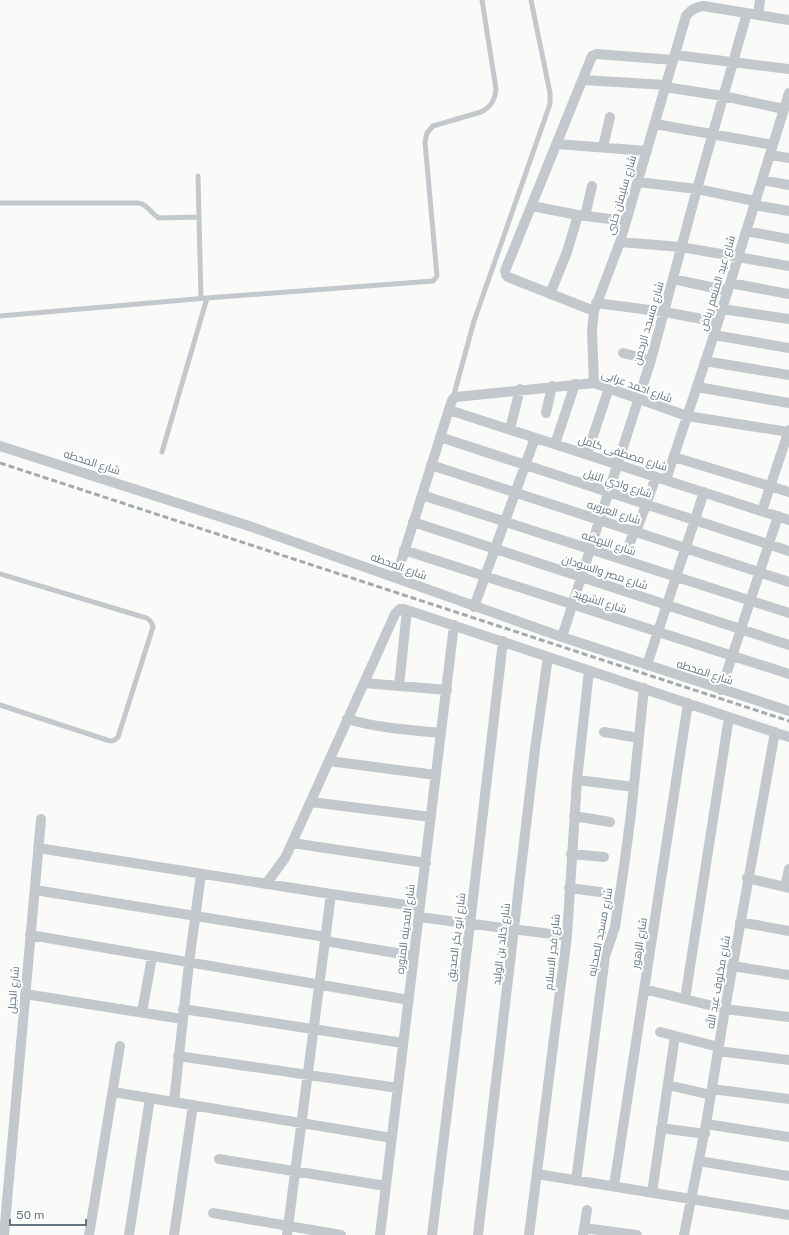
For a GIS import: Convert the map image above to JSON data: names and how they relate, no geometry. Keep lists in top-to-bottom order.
{
  "streets": {
    "street": [
      "شارع سليمان حلبى",
      "شارع عبد المنعم رياض",
      "شارع مسجد الرحمن",
      "شارع احمد عرابى",
      "شارع مصطفى كامل",
      "شارع المحطه",
      "شارع وادي النيل",
      "شارع العروبه",
      "شارع النهضه",
      "شارع مصر والسودان",
      "شارع الشهيد",
      "شارع المدينه المنوره",
      "شارع مسجد الصحابه",
      "شارع ابو بكر الصديق",
      "شارع الزهور",
      "شارع خالد بن الوليد",
      "شارع فجر الاسلام",
      "شارع مخلوف عبد الله",
      "شارع الجبل"
    ]
  },
  "crossings": [
    ["شارع سليمان حلبى", "شارع احمد عرابى"],
    ["شارع عبد المنعم رياض", "شارع احمد عرابى"],
    ["شارع عبد المنعم رياض", "شارع مصطفى كامل"],
    ["شارع مسجد الرحمن", "شارع احمد عرابى"],
    ["شارع مسجد الرحمن", "شارع مصطفى كامل"],
    ["شارع مسجد الرحمن", "شارع المحطه"],
    ["شارع مسجد الرحمن", "شارع وادي النيل"],
    ["شارع مسجد الرحمن", "شارع العروبه"],
    ["شارع مسجد الرحمن", "شارع النهضه"],
    ["شارع مسجد الرحمن", "شارع مصر والسودان"],
    ["شارع مسجد الرحمن", "شارع الشهيد"]
  ],
  "scale_bar": "50 m"
}
